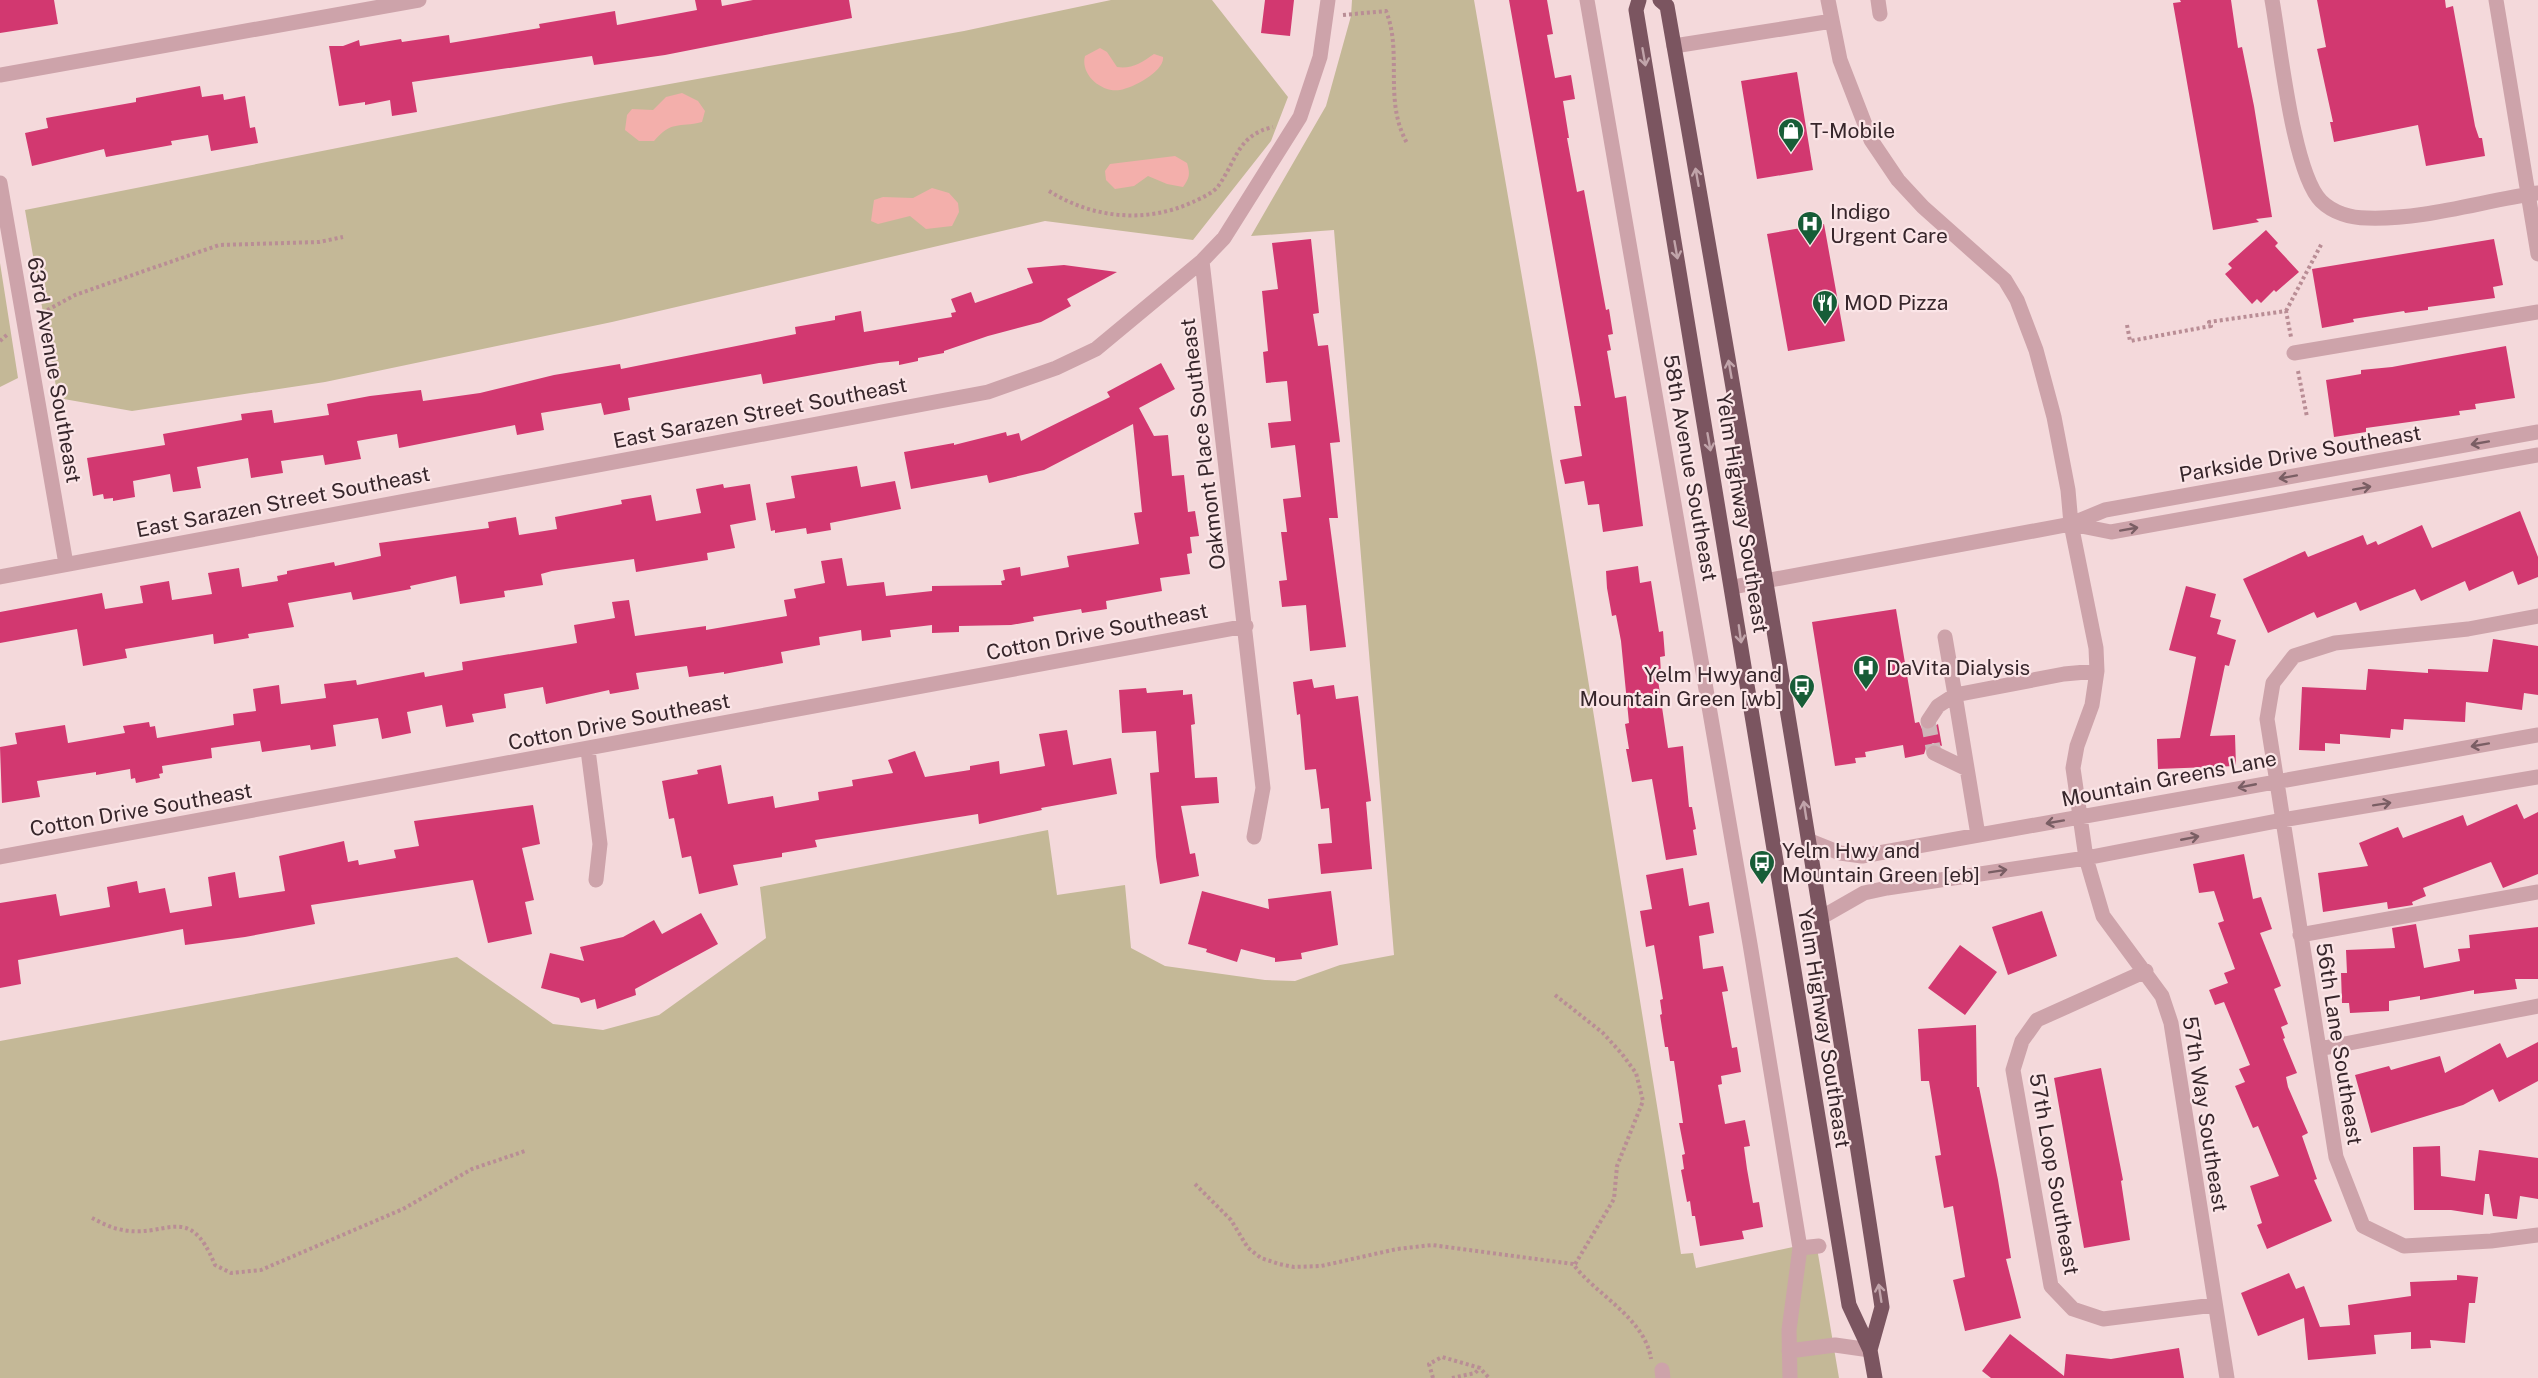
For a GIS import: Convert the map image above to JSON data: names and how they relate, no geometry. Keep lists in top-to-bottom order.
{
  "streets": {
    "main road": ["Yelm Highway Southeast"],
    "street": [
      "63rd Avenue Southeast",
      "East Sarazen Street Southeast",
      "Oakmont Place Southeast",
      "Parkside Drive Southeast",
      "58th Avenue Southeast",
      "Cotton Drive Southeast",
      "Mountain Greens Lane",
      "56th Lane Southeast",
      "57th Way Southeast",
      "57th Loop Southeast"
    ]
  },
  "crossings": [
    ["63rd Avenue Southeast", "East Sarazen Street Southeast"],
    ["East Sarazen Street Southeast", "Oakmont Place Southeast"],
    ["Oakmont Place Southeast", "Cotton Drive Southeast"],
    ["Parkside Drive Southeast", "Yelm Highway Southeast"],
    ["Parkside Drive Southeast", "57th Way Southeast"],
    ["Yelm Highway Southeast", "Mountain Greens Lane"],
    ["Mountain Greens Lane", "56th Lane Southeast"],
    ["Mountain Greens Lane", "57th Way Southeast"],
    ["57th Way Southeast", "57th Loop Southeast"]
  ],
  "places": {
    "shop": ["T-Mobile"],
    "hospital": ["Indigo Urgent Care", "DaVita Dialysis"],
    "restaurant": ["MOD Pizza"],
    "bus stop": ["Yelm Hwy and Mountain Green [wb]", "Yelm Hwy and Mountain Green [eb]"]
  }
}
